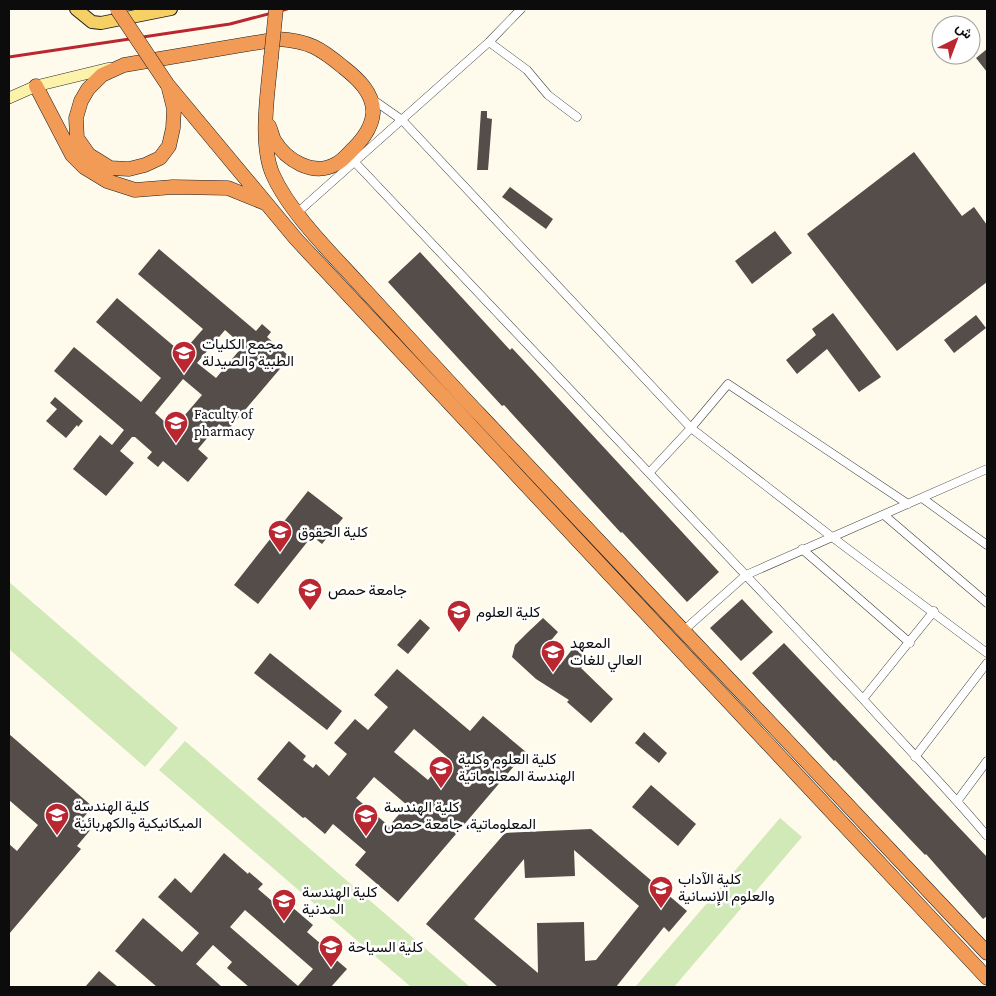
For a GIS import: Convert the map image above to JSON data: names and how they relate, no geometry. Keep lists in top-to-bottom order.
{
  "places": {
    "school or university": [
      "مجمع الكليات الطبية والصيدلة",
      "Faculty of pharmacy",
      "كلية الحقوق",
      "جامعة حمص",
      "كلية العلوم",
      "المعهد العالي للغات",
      "كلية العلوم وكلية الهندسة المعلوماتية",
      "كلية الهندسة الميكانيكية والكهربائية",
      "كلية الهندسة المعلوماتية، جامعة حمص",
      "كلية الآداب والعلوم الإنسانية",
      "كلية الهندسة المدنية",
      "كلية السياحة"
    ]
  },
  "north": "top right"
}
